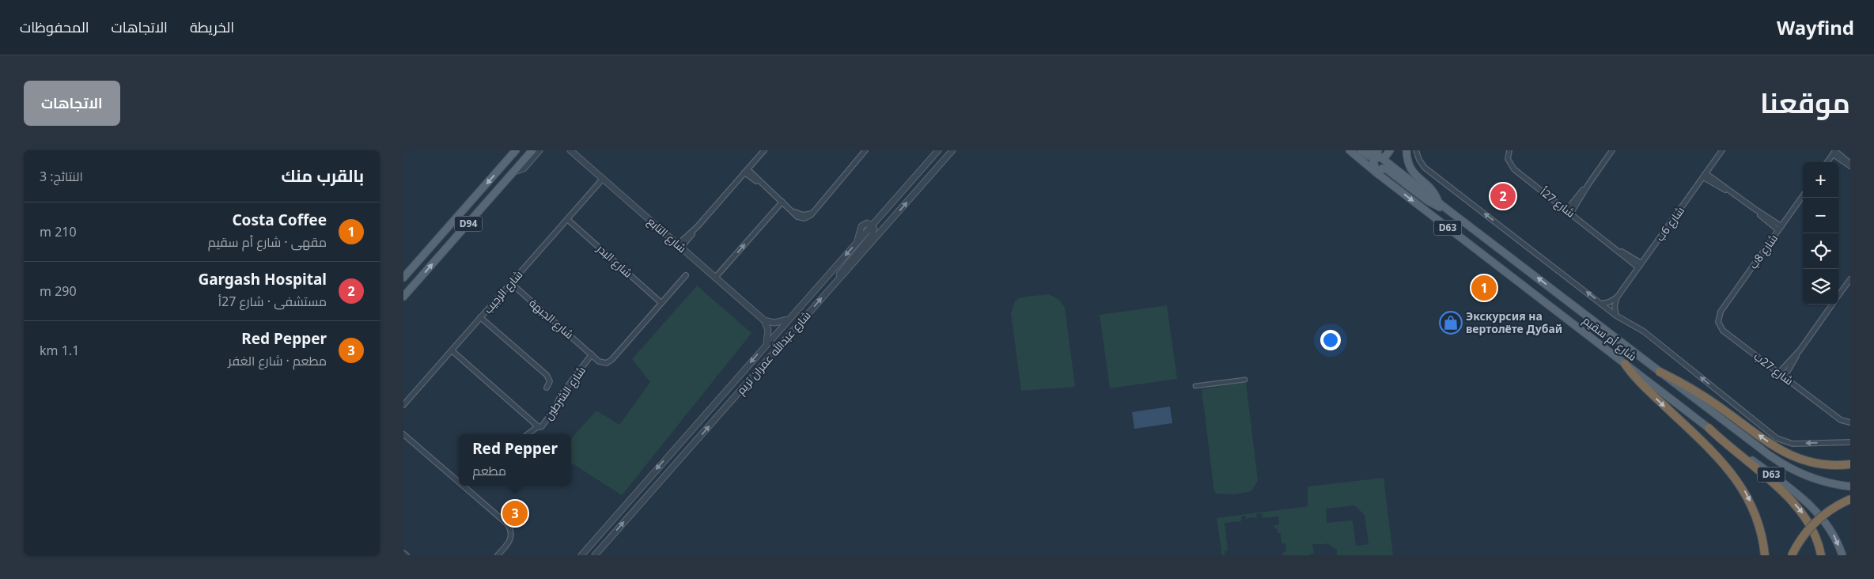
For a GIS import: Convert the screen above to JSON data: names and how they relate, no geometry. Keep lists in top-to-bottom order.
{
  "streets": {
    "main road": ["D94", "D63", "شارع أم سقيم"],
    "street": [
      "شارع 27أ",
      "شارع 6ب",
      "شارع التابع",
      "شارع 8ب",
      "شارع البدر",
      "شارع الرجيب",
      "شارع الجبهة",
      "شارع عبدالله عمران تريم",
      "شارع 27ب",
      "شارع الشرطين"
    ]
  },
  "crossings": [
    ["شارع 27أ", "شارع 6ب"],
    ["شارع التابع", "شارع الرجيب"],
    ["شارع 8ب", "شارع 27ب"],
    ["شارع البدر", "شارع الرجيب"],
    ["شارع البدر", "شارع الشرطين"],
    ["شارع الرجيب", "شارع الجبهة"],
    ["شارع الرجيب", "شارع الشرطين"],
    ["شارع الجبهة", "شارع الشرطين"]
  ],
  "places": {
    "shop": ["Экскурсия на вертолёте Дубай"]
  },
  "page": {
    "header": "Wayfind",
    "nav": ["الخريطة", "الاتجاهات", "المحفوظات"],
    "title": "موقعنا",
    "buttons": "الاتجاهات",
    "heading": ["بالقرب منك", "النتائج: 3"],
    "map_buttons": ["+", "−"],
    "pins": ["2", "1", "3"],
    "list": [
      {
        "mark": "1",
        "name": "Costa Coffee",
        "note": "مقهى · شارع أم سقيم",
        "value": "210 m"
      },
      {
        "mark": "2",
        "name": "Gargash Hospital",
        "note": "مستشفى · شارع 27أ",
        "value": "290 m"
      },
      {
        "mark": "3",
        "name": "Red Pepper",
        "note": "مطعم · شارع الغفر",
        "value": "1.1 km"
      }
    ],
    "popup": ["Red Pepper", "مطعم"]
  }
}
